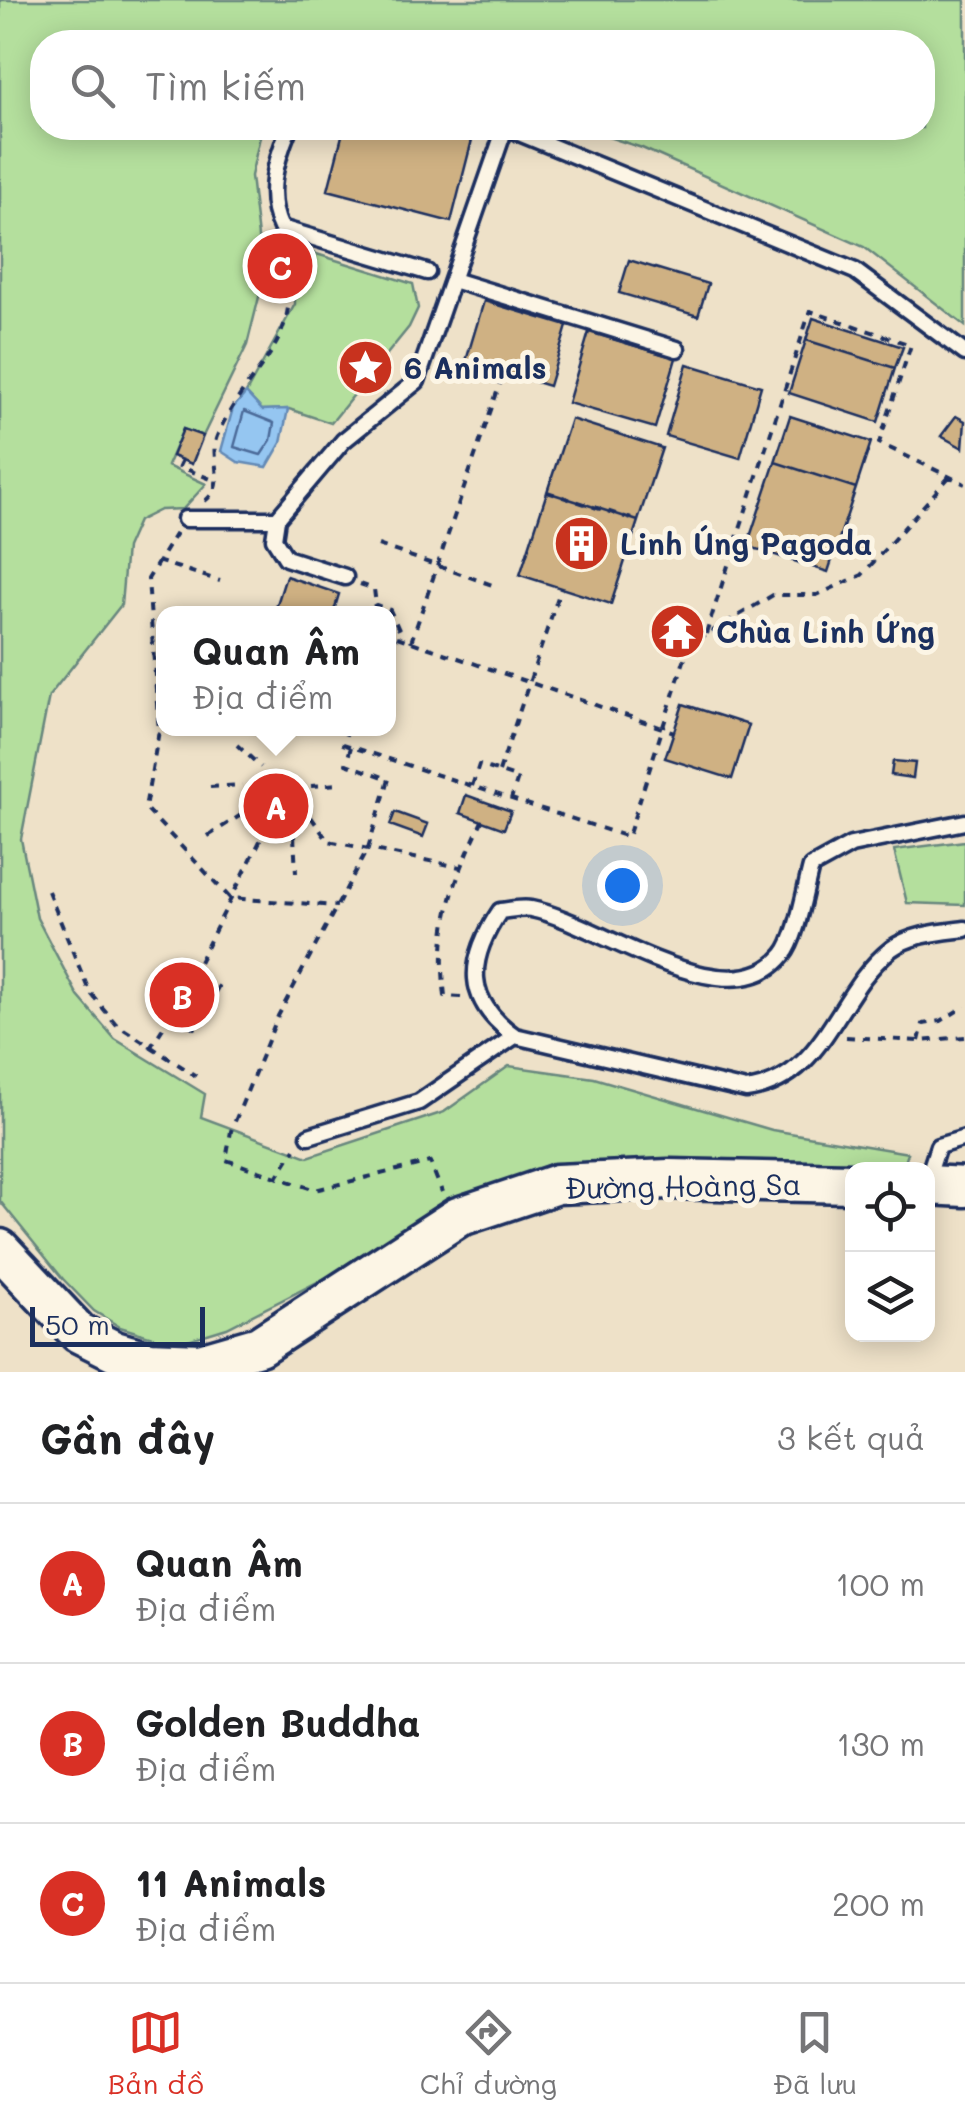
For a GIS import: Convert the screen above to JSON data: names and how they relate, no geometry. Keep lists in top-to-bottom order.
{
  "streets": {
    "main road": ["Đường Hoàng Sa"]
  },
  "places": {
    "place": ["6 Animals"],
    "building": ["Linh Úng Pagoda"],
    "temple": ["Chùa Linh Ứng"]
  },
  "scale_bar": "50 m",
  "page": {
    "search": "Tìm kiếm",
    "pins": ["C", "A", "B"],
    "popup": ["Quan Âm", "Địa điểm"],
    "scale": "50 m",
    "heading": ["Gần đây", "3 kết quả"],
    "list": [
      {
        "mark": "A",
        "name": "Quan Âm",
        "note": "Địa điểm",
        "value": "100 m"
      },
      {
        "mark": "B",
        "name": "Golden Buddha",
        "note": "Địa điểm",
        "value": "130 m"
      },
      {
        "mark": "C",
        "name": "11 Animals",
        "note": "Địa điểm",
        "value": "200 m"
      }
    ],
    "nav": ["Bản đồ", "Chỉ đường", "Đã lưu"]
  }
}
